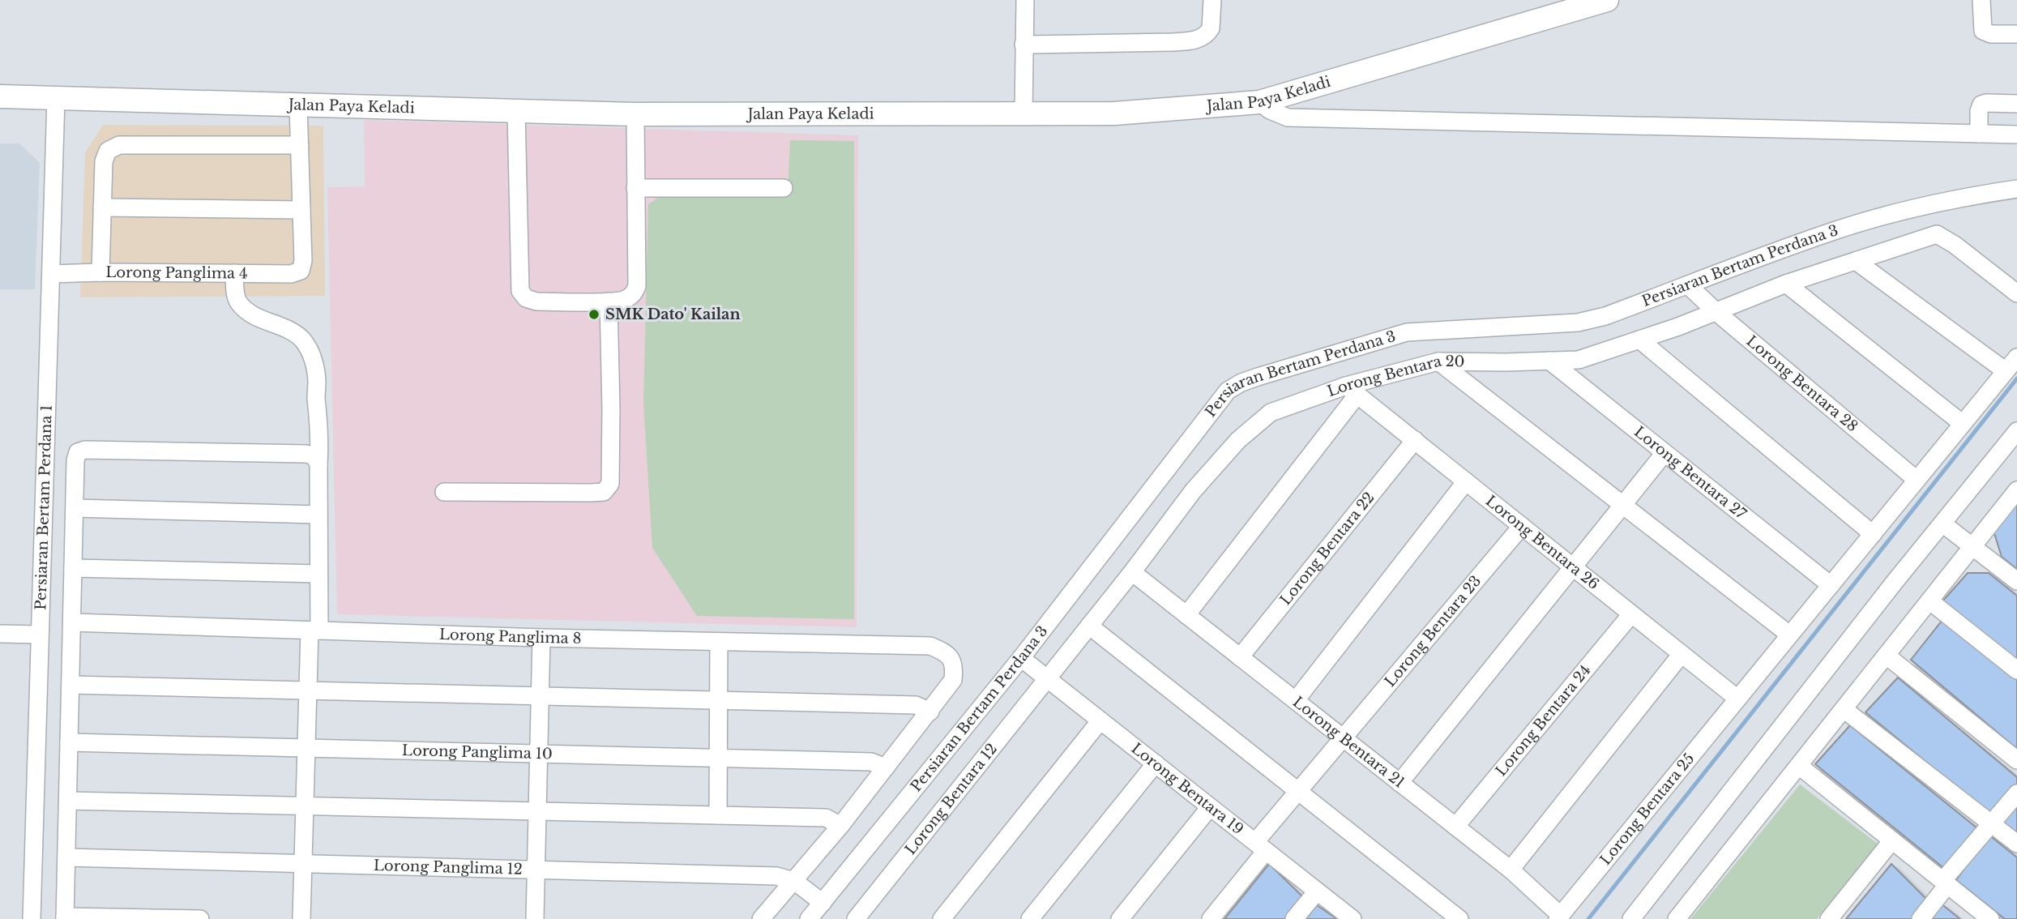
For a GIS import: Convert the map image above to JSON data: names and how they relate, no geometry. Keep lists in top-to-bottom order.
{
  "streets": {
    "main road": ["Jalan Paya Keladi"],
    "street": [
      "Persiaran Bertam Perdana 3",
      "Lorong Panglima 4",
      "Lorong Bentara 20",
      "Lorong Bentara 28",
      "Lorong Bentara 27",
      "Persiaran Bertam Perdana 1",
      "Lorong Bentara 26",
      "Lorong Bentara 22",
      "Lorong Bentara 23",
      "Lorong Panglima 8",
      "Lorong Bentara 24",
      "Lorong Bentara 21",
      "Lorong Panglima 10",
      "Lorong Bentara 19",
      "Lorong Bentara 12",
      "Lorong Bentara 25",
      "Lorong Panglima 12"
    ]
  },
  "crossings": [
    ["Jalan Paya Keladi", "Persiaran Bertam Perdana 1"],
    ["Persiaran Bertam Perdana 3", "Lorong Bentara 28"],
    ["Persiaran Bertam Perdana 3", "Lorong Bentara 19"],
    ["Persiaran Bertam Perdana 3", "Lorong Panglima 12"],
    ["Lorong Panglima 4", "Persiaran Bertam Perdana 1"],
    ["Lorong Bentara 20", "Lorong Bentara 28"],
    ["Lorong Bentara 20", "Lorong Bentara 27"],
    ["Lorong Bentara 20", "Lorong Bentara 26"],
    ["Lorong Bentara 20", "Lorong Bentara 21"],
    ["Lorong Bentara 20", "Lorong Bentara 19"],
    ["Lorong Bentara 20", "Lorong Bentara 12"],
    ["Lorong Bentara 28", "Lorong Bentara 25"],
    ["Lorong Bentara 27", "Lorong Bentara 25"],
    ["Lorong Bentara 26", "Lorong Bentara 22"],
    ["Lorong Bentara 26", "Lorong Bentara 23"],
    ["Lorong Bentara 26", "Lorong Bentara 24"],
    ["Lorong Bentara 26", "Lorong Bentara 25"],
    ["Lorong Bentara 22", "Lorong Bentara 21"],
    ["Lorong Bentara 23", "Lorong Bentara 21"],
    ["Lorong Bentara 23", "Lorong Bentara 19"],
    ["Lorong Bentara 24", "Lorong Bentara 21"],
    ["Lorong Bentara 21", "Lorong Bentara 25"],
    ["Lorong Bentara 19", "Lorong Bentara 12"]
  ],
  "places": ["SMK Dato' Kailan"]
}
